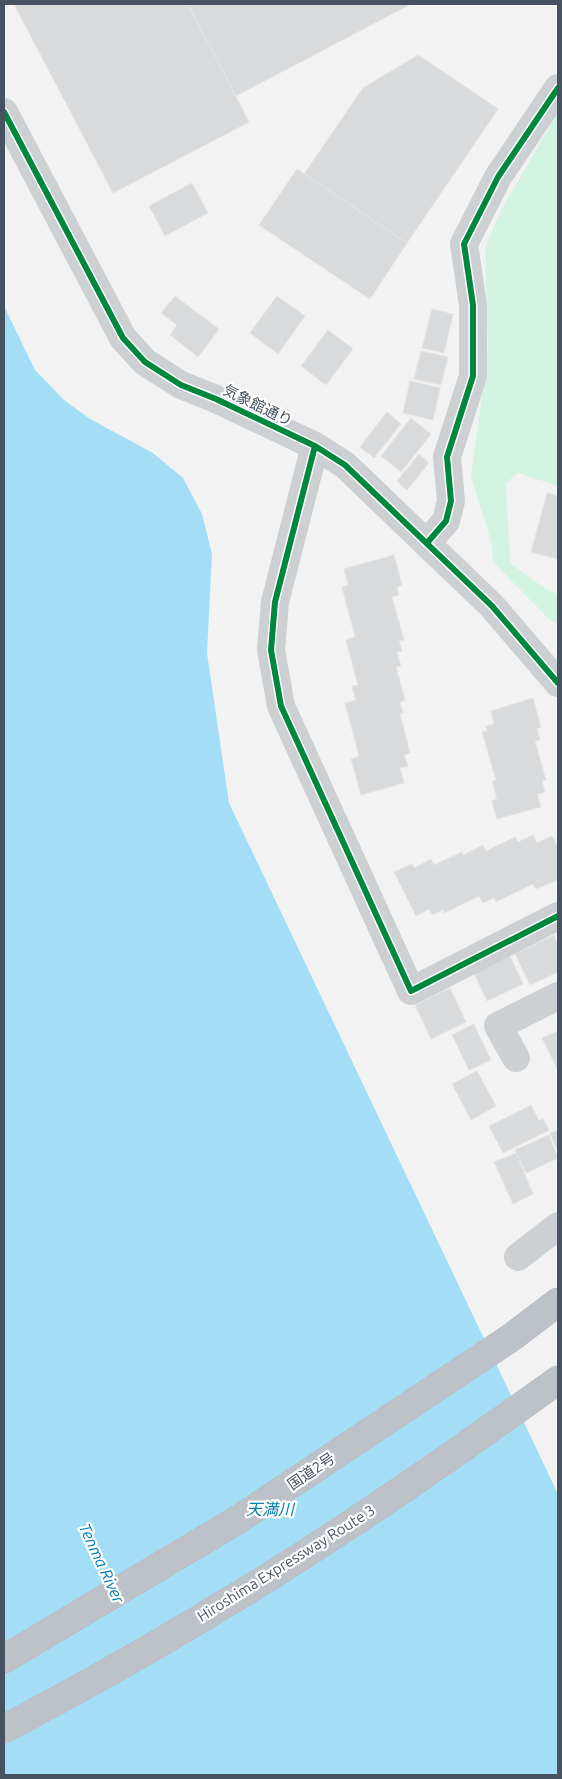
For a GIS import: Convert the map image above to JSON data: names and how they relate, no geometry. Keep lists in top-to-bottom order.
{
  "streets": {
    "highway": ["国道2号", "Hiroshima Expressway Route 3"],
    "street": ["気象館通り"]
  },
  "water": ["天満川", "Tenma River"]
}
